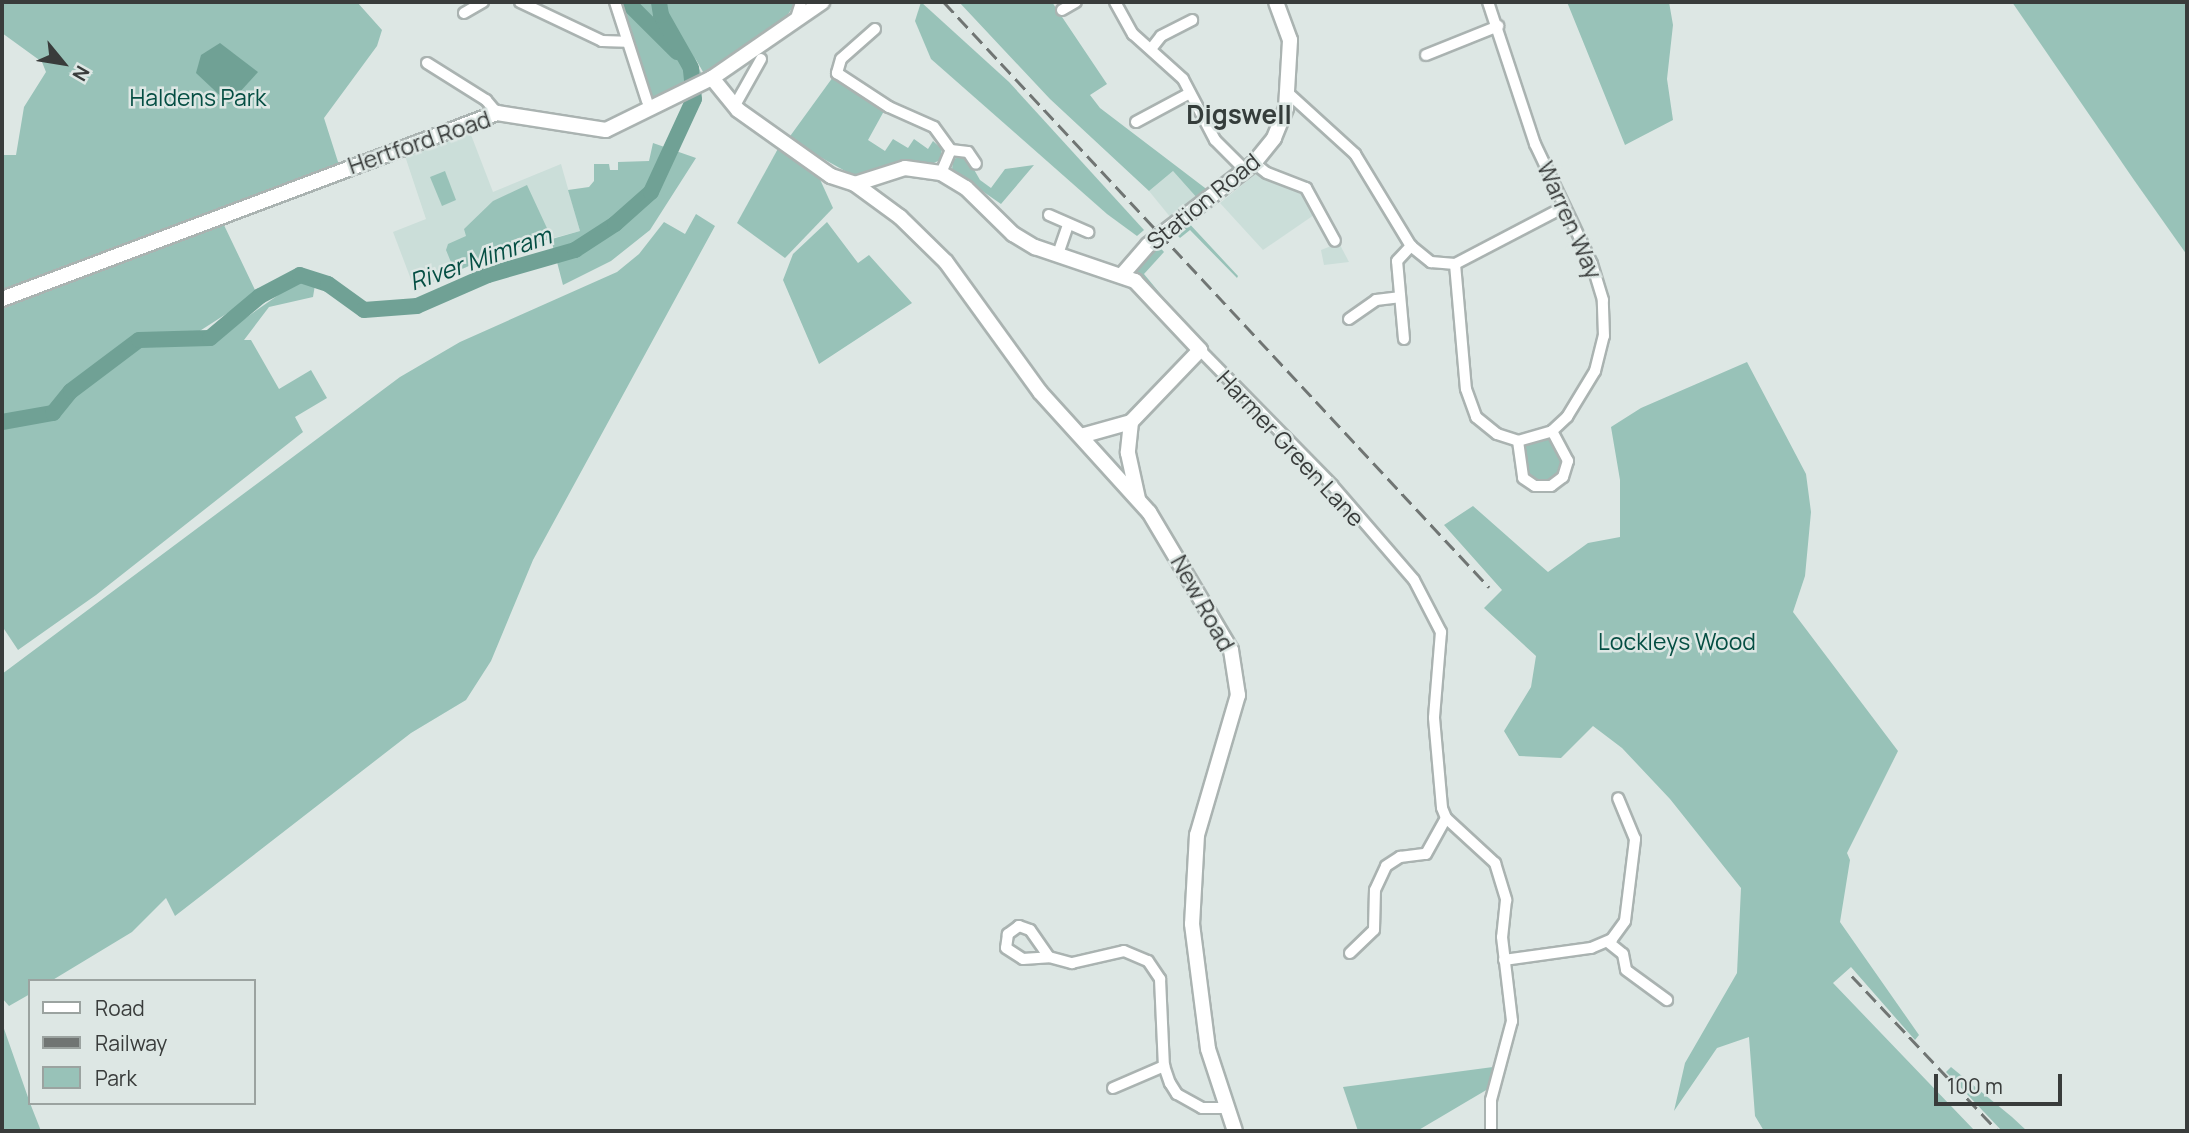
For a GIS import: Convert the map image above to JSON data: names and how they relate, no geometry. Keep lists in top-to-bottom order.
{
  "streets": {
    "street": [
      "Hertford Road",
      "Station Road",
      "Warren Way",
      "Harmer Green Lane",
      "New Road"
    ]
  },
  "crossings": [
    ["Station Road", "Harmer Green Lane"],
    ["Harmer Green Lane", "New Road"]
  ],
  "districts": ["Digswell"],
  "water": ["River Mimram"],
  "parks": ["Haldens Park", "Lockleys Wood"],
  "legend": ["Road", "Railway", "Park"],
  "scale_bar": "100 m",
  "north": "bottom right"
}
